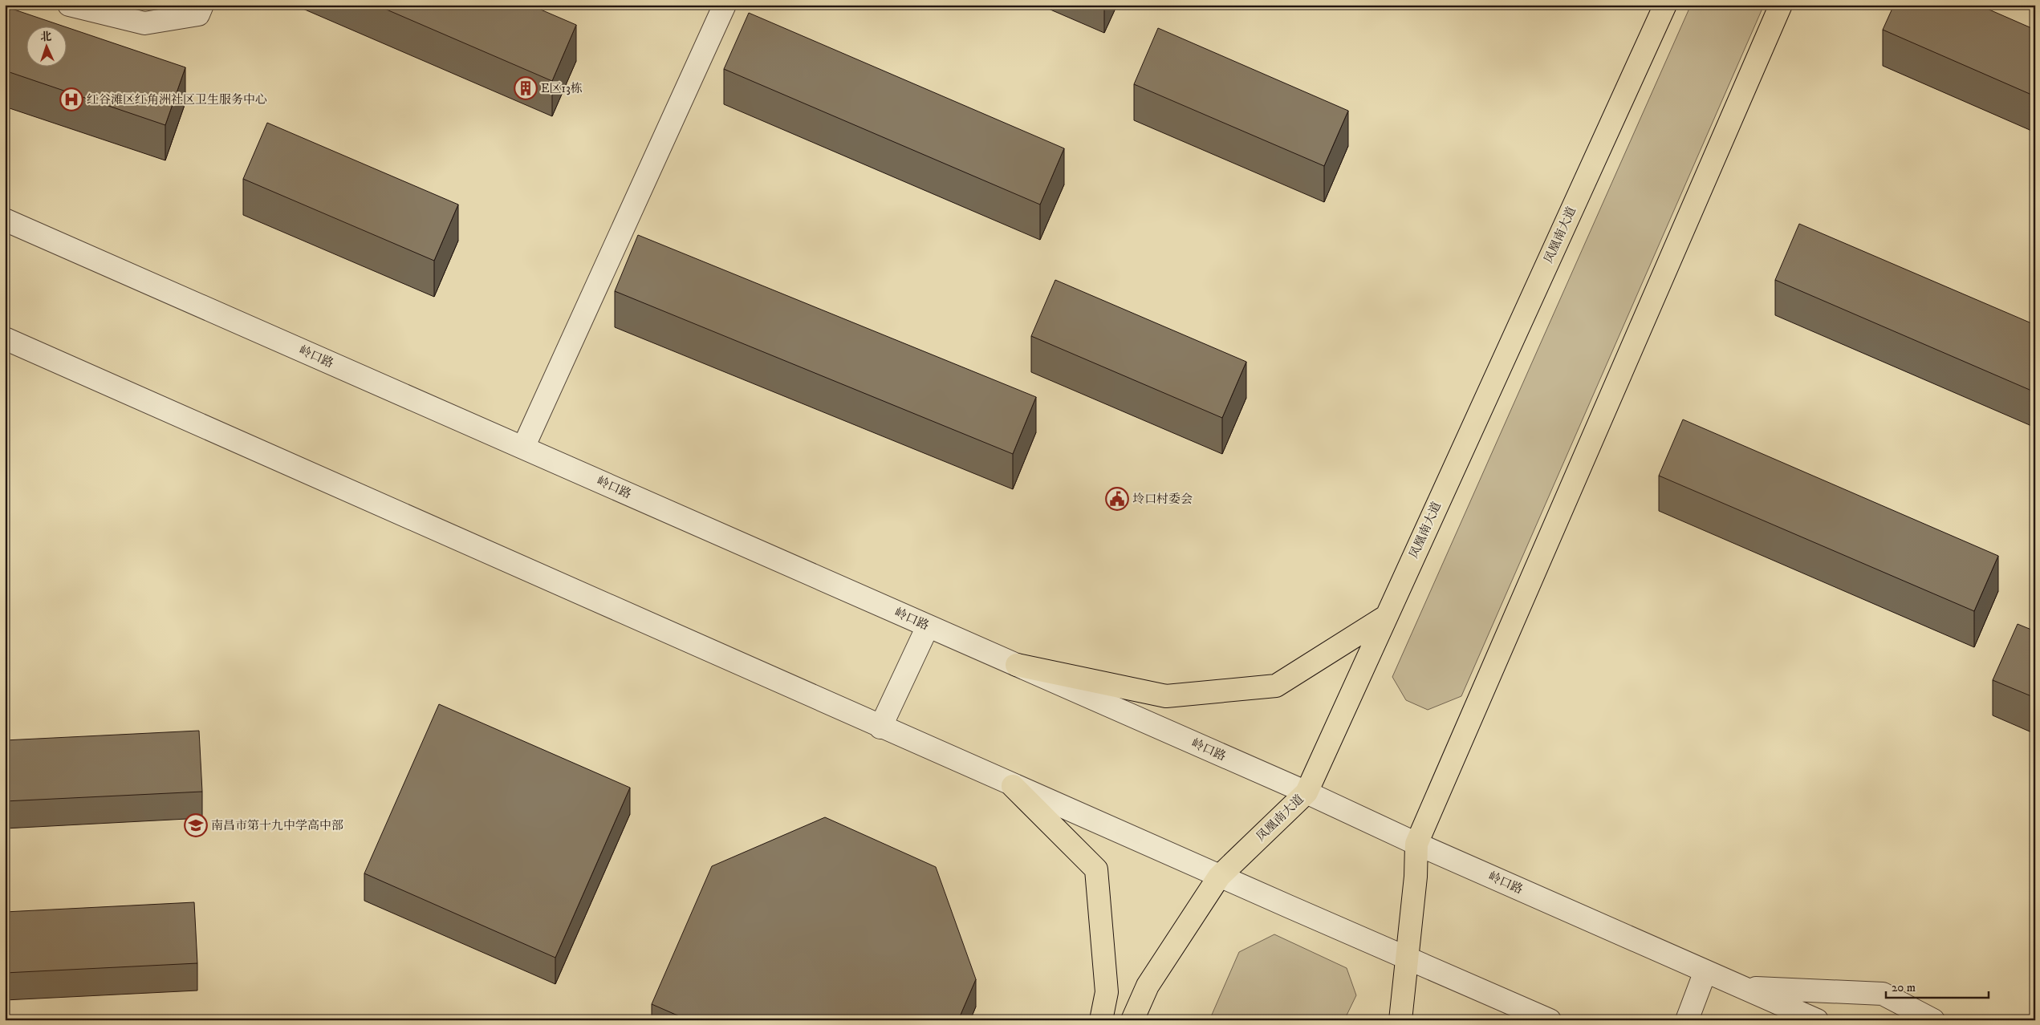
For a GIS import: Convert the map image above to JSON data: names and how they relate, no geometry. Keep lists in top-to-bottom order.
{
  "streets": {
    "main road": ["凤凰南大道"],
    "street": ["岭口路"]
  },
  "crossings": [
    ["凤凰南大道", "岭口路"]
  ],
  "places": {
    "building": ["E区13栋"],
    "hospital": ["红谷滩区红角洲社区卫生服务中心"],
    "public building": ["坽口村委会"],
    "school or university": ["南昌市第十九中学高中部"]
  },
  "scale_bar": "20 m",
  "north": "top"
}
